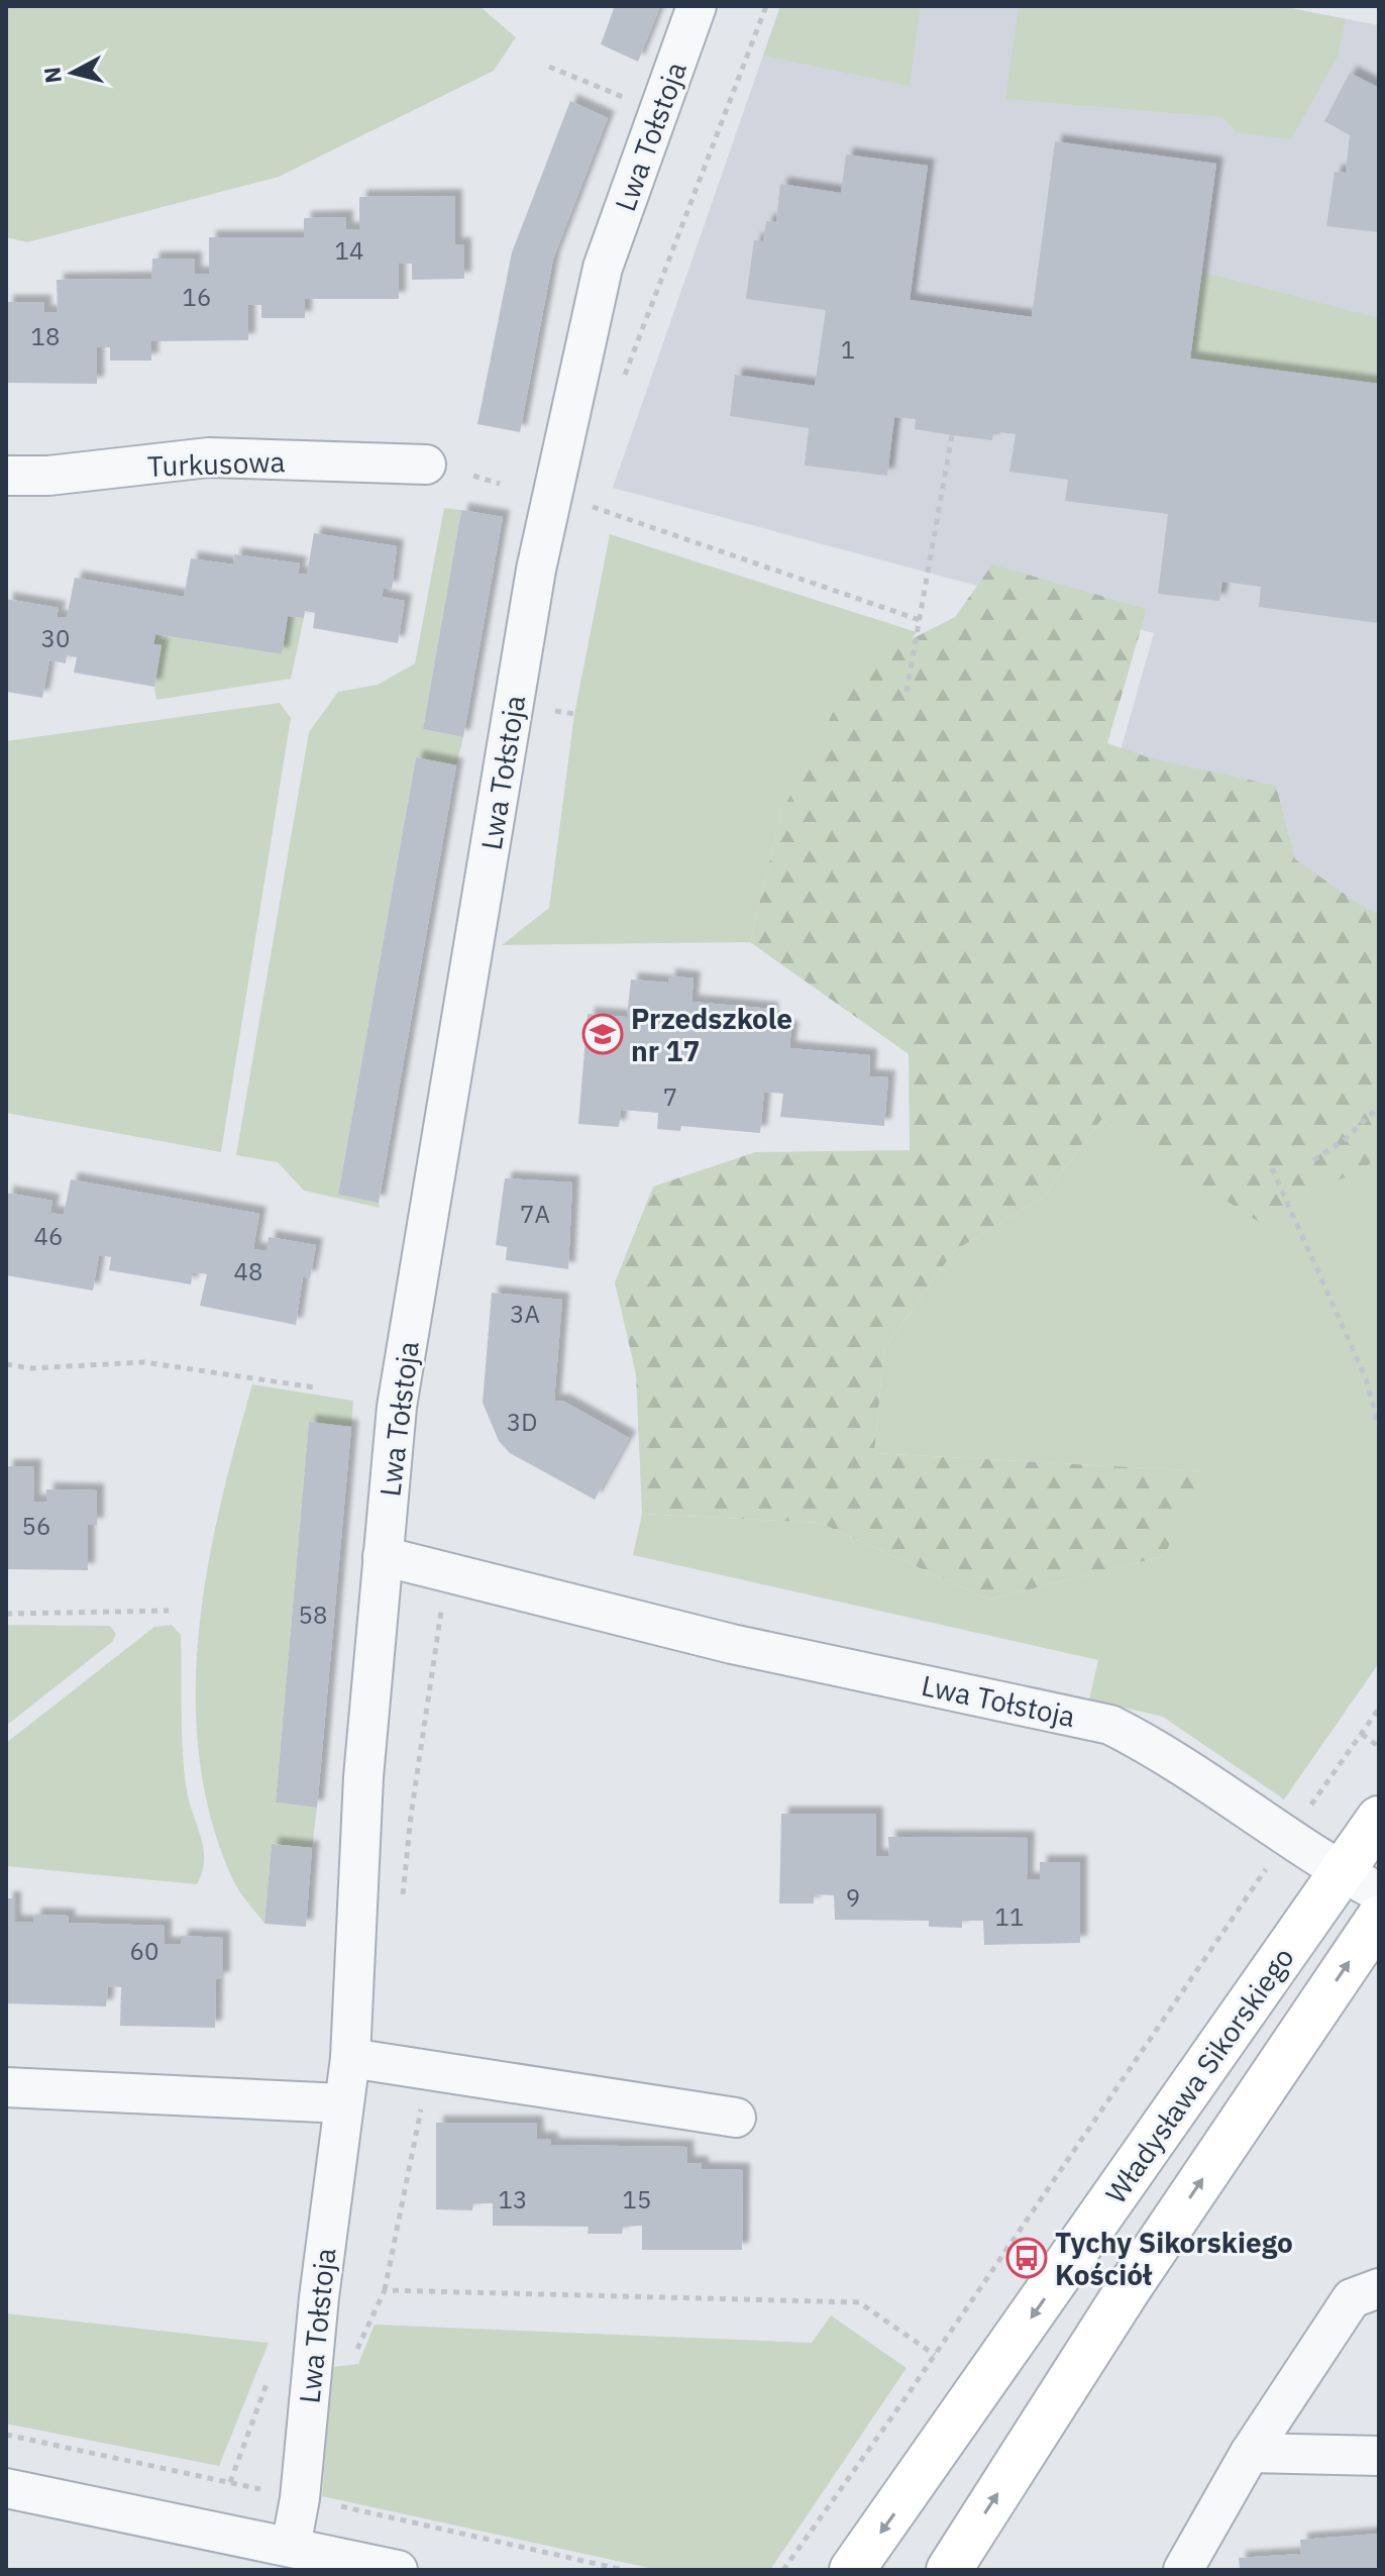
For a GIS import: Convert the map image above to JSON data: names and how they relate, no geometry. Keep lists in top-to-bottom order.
{
  "streets": {
    "street": ["Lwa Tołstoja", "Turkusowa", "Władysława Sikorskiego"]
  },
  "crossings": [
    ["Lwa Tołstoja", "Władysława Sikorskiego"]
  ],
  "places": {
    "school or university": ["Przedszkole nr 17"],
    "bus stop": ["Tychy Sikorskiego Kościół"]
  },
  "house_numbers": [
    "14",
    "16",
    "18",
    "1",
    "30",
    "7",
    "7A",
    "46",
    "48",
    "3A",
    "3D",
    "56",
    "58",
    "9",
    "11",
    "60",
    "13",
    "15"
  ],
  "north": "left"
}
